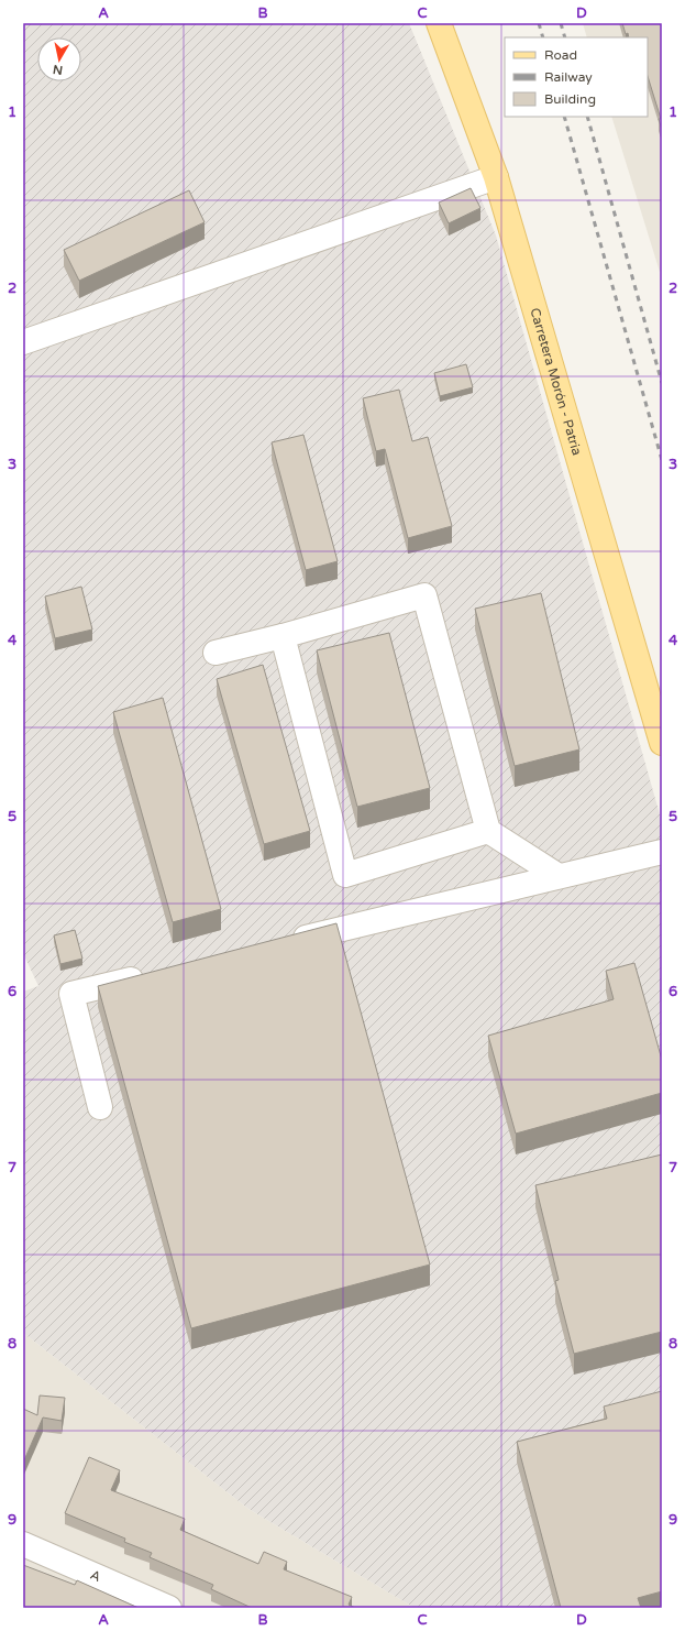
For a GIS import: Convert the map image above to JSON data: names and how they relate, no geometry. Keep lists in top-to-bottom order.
{
  "streets": {
    "main road": ["Carretera Morón - Patria"],
    "street": ["A"]
  },
  "legend": ["Road", "Railway", "Building"],
  "north": "bottom",
  "grid": {
    "columns": [
      "A",
      "B",
      "C",
      "D"
    ],
    "rows": [
      "1",
      "2",
      "3",
      "4",
      "5",
      "6",
      "7",
      "8",
      "9"
    ]
  }
}
